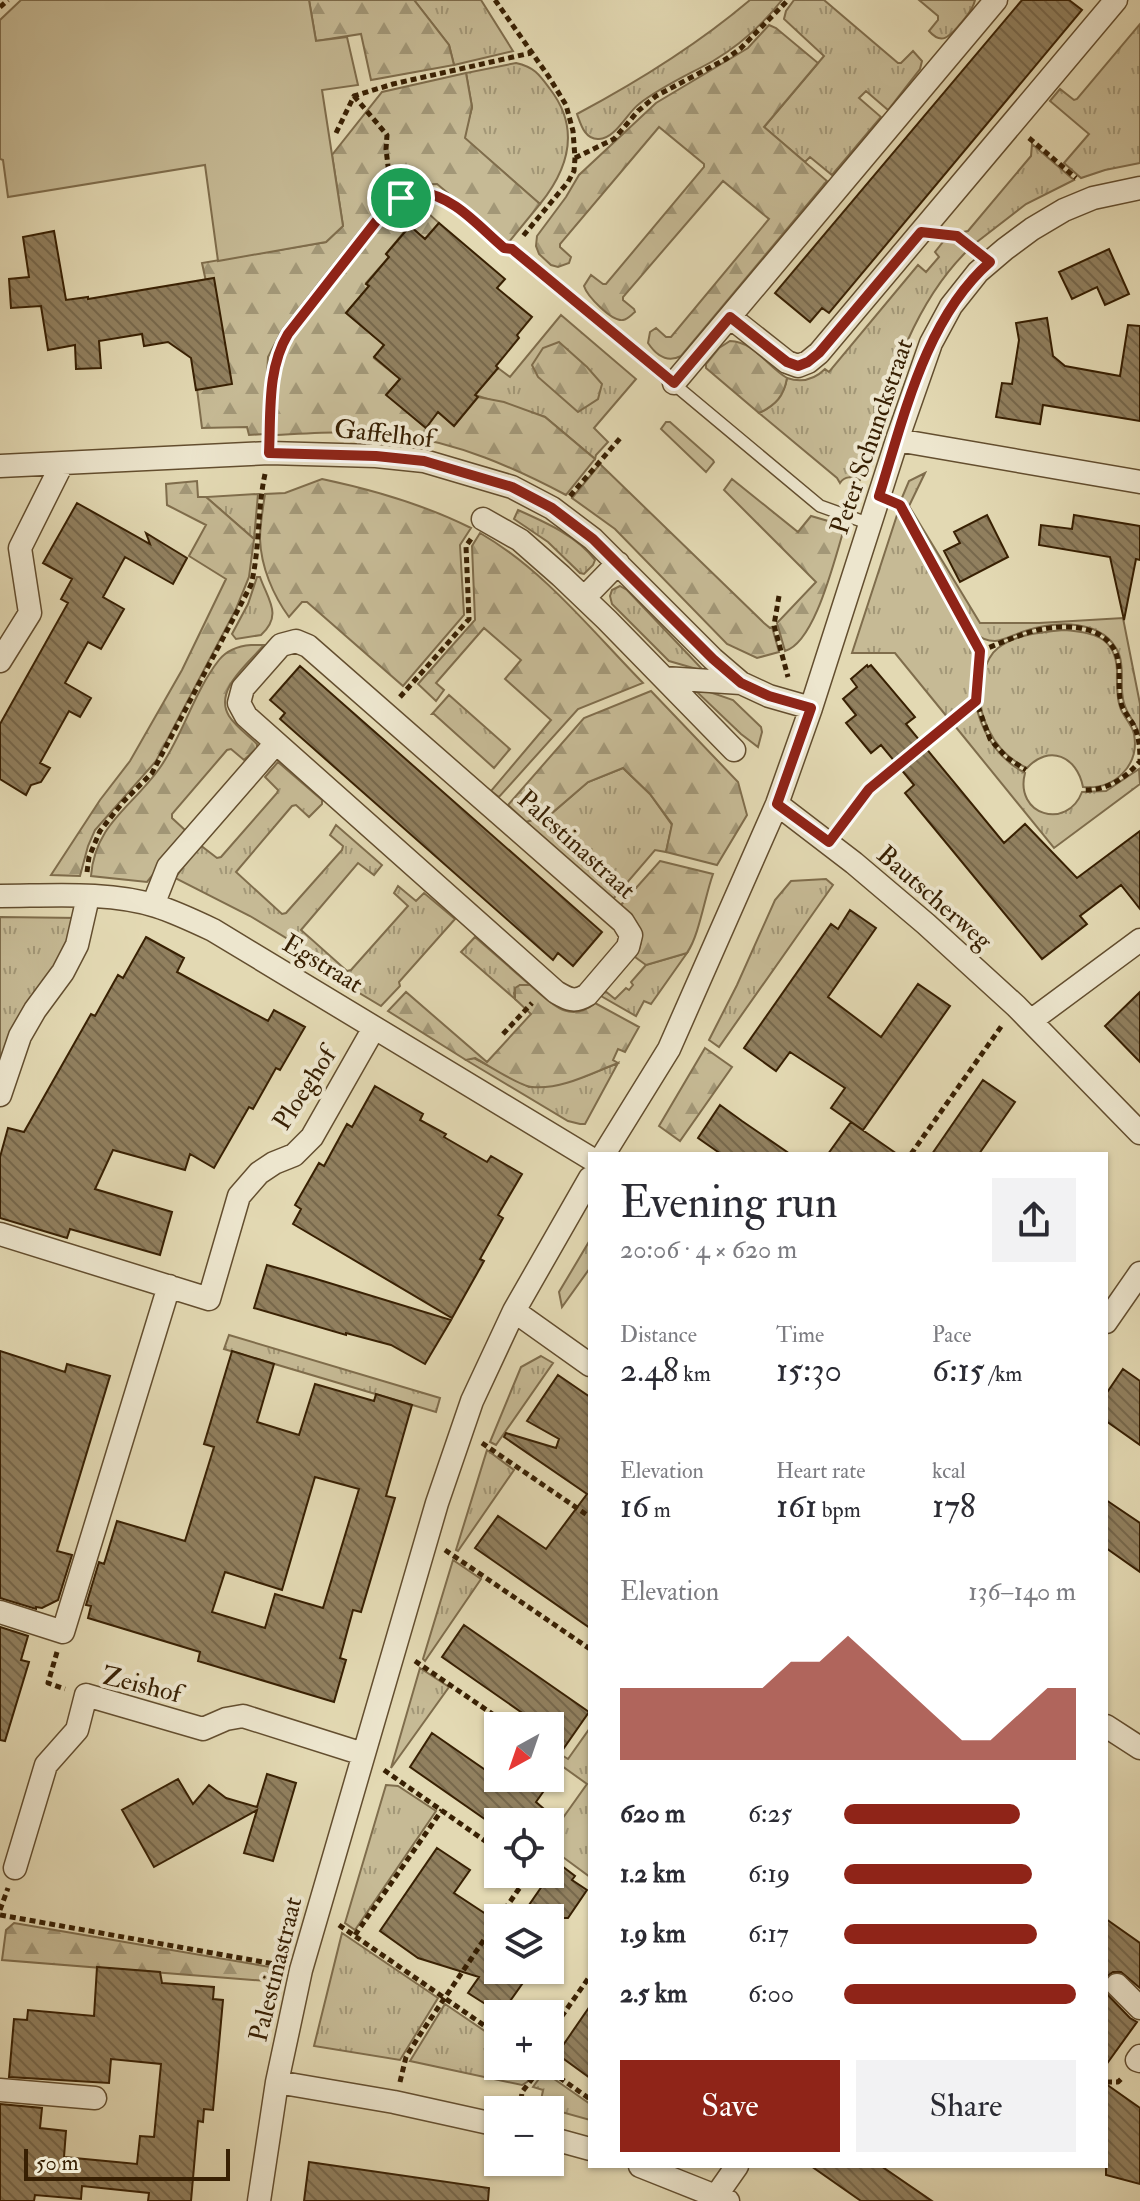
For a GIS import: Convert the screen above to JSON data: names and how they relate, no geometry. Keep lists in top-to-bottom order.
{
  "streets": {
    "street": [
      "Gaffelhof",
      "Peter Schunckstraat",
      "Palestinastraat",
      "Bautscherweg",
      "Egstraat",
      "Ploeghof",
      "Zeishof"
    ]
  },
  "crossings": [
    ["Gaffelhof", "Peter Schunckstraat"],
    ["Peter Schunckstraat", "Bautscherweg"],
    ["Palestinastraat", "Zeishof"],
    ["Egstraat", "Ploeghof"]
  ],
  "scale_bar": "50 m",
  "north": "bottom left",
  "page": {
    "heading": ["Evening run", "20:06 · 4 × 620 m"],
    "stats": [
      ["Distance", "2.48 km"],
      ["Time", "15:30"],
      ["Pace", "6:15 /km"],
      ["Elevation", "16 m"],
      ["Heart rate", "161 bpm"],
      ["kcal", "178"]
    ],
    "chart": ["Elevation", "136–140 m"],
    "map_buttons": ["+", "−"],
    "list": [
      {
        "name": "620 m",
        "note": "6:25"
      },
      {
        "name": "1.2 km",
        "note": "6:19"
      },
      {
        "name": "1.9 km",
        "note": "6:17"
      },
      {
        "name": "2.5 km",
        "note": "6:00"
      }
    ],
    "buttons": ["Save", "Share"],
    "scale": "50 m"
  }
}
